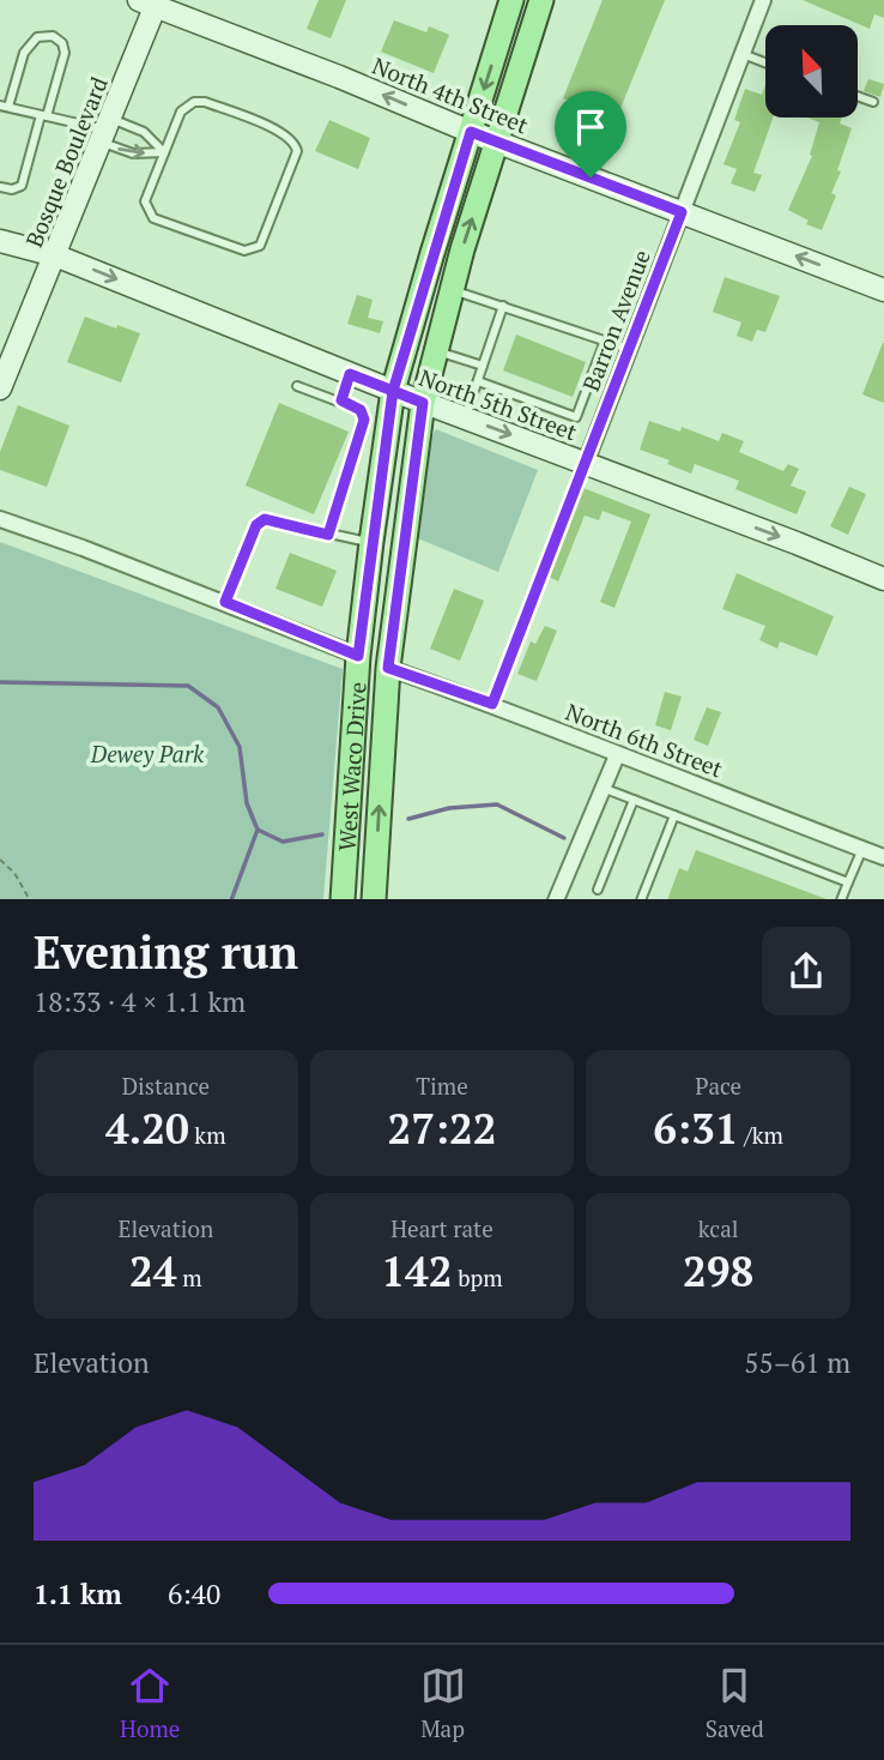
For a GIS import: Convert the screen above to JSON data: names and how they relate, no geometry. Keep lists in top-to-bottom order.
{
  "streets": {
    "main road": [
      "North 4th Street",
      "Bosque Boulevard",
      "North 5th Street",
      "West Waco Drive"
    ],
    "street": ["Barron Avenue", "North 6th Street"]
  },
  "crossings": [
    ["North 4th Street", "Bosque Boulevard"],
    ["North 4th Street", "Barron Avenue"],
    ["North 4th Street", "West Waco Drive"],
    ["Bosque Boulevard", "North 5th Street"],
    ["Barron Avenue", "North 5th Street"],
    ["Barron Avenue", "North 6th Street"],
    ["North 5th Street", "West Waco Drive"],
    ["North 6th Street", "West Waco Drive"]
  ],
  "one_way": ["North 4th Street", "North 5th Street"],
  "parks": ["Dewey Park"],
  "north": "top left",
  "page": {
    "heading": ["Evening run", "18:33 · 4 × 1.1 km"],
    "stats": [
      ["Distance", "4.20 km"],
      ["Time", "27:22"],
      ["Pace", "6:31 /km"],
      ["Elevation", "24 m"],
      ["Heart rate", "142 bpm"],
      ["kcal", "298"]
    ],
    "chart": ["Elevation", "55–61 m"],
    "list": [
      {
        "name": "1.1 km",
        "note": "6:40"
      }
    ],
    "tabs": ["Home", "Map", "Saved"]
  }
}
